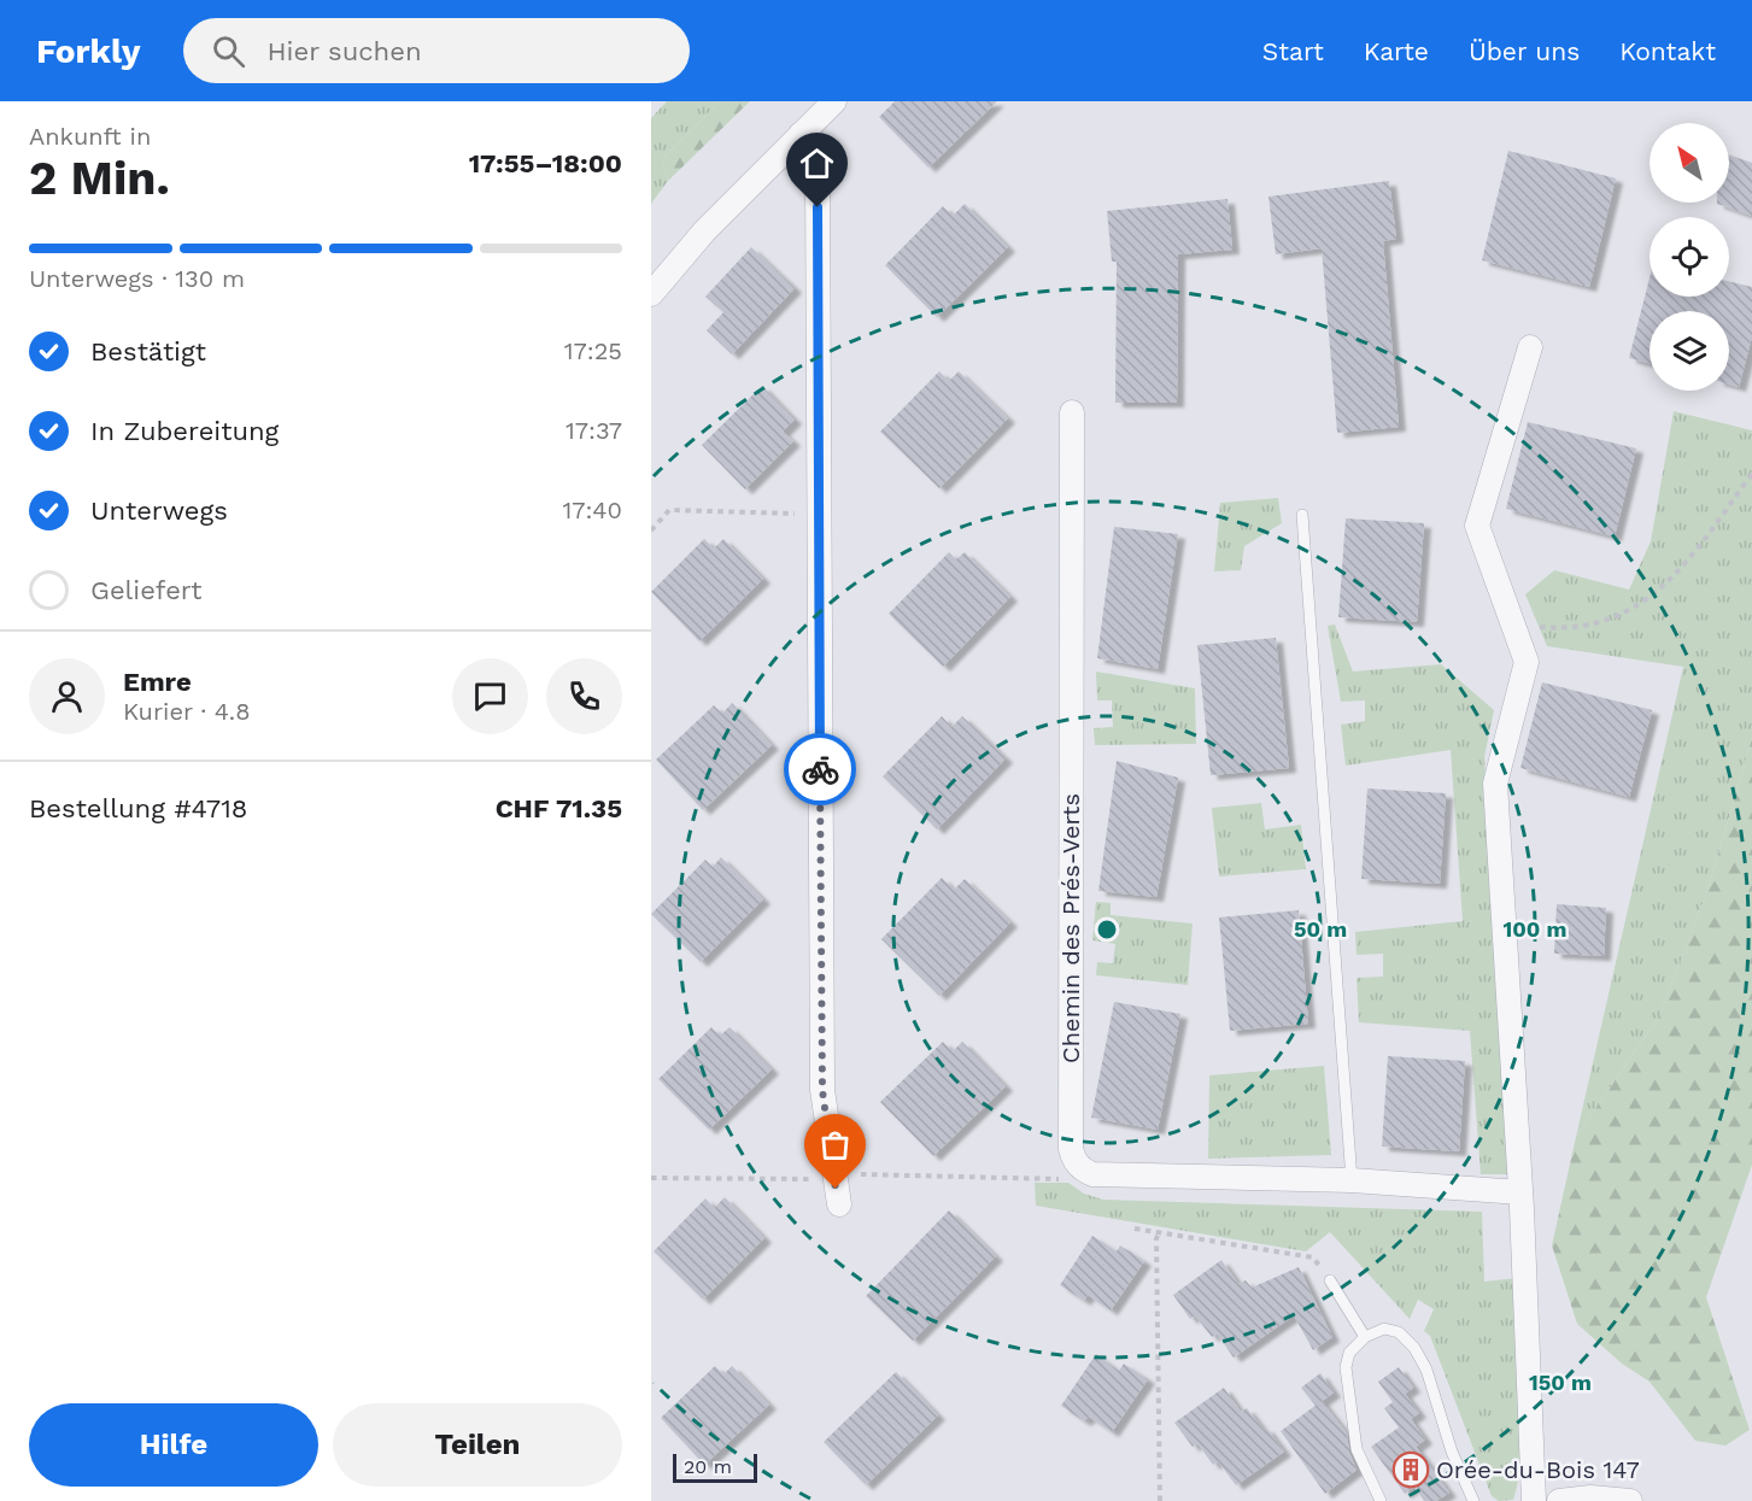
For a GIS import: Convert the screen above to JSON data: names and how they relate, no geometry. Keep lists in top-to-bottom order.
{
  "streets": {
    "street": ["Chemin des Prés-Verts"]
  },
  "places": {
    "building": ["Orée-du-Bois 147"]
  },
  "scale_bar": "20 m",
  "north": "top left",
  "page": {
    "header": "Forkly",
    "search": "Hier suchen",
    "nav": [
      "Start",
      "Karte",
      "Über uns",
      "Kontakt"
    ],
    "heading": ["2 Min.", "Ankunft in", "17:55–18:00"],
    "panel": [
      "Emre",
      "Kurier · 4.8",
      "Bestellung #4718",
      "CHF 71.35"
    ],
    "bar": "Unterwegs · 130 m",
    "list": [
      ["Bestätigt", "17:25"],
      ["In Zubereitung", "17:37"],
      ["Unterwegs", "17:40"],
      "Geliefert"
    ],
    "buttons": ["Hilfe", "Teilen"],
    "scale": "20 m"
  },
  "rings": ["50 m", "100 m", "150 m"]
}
